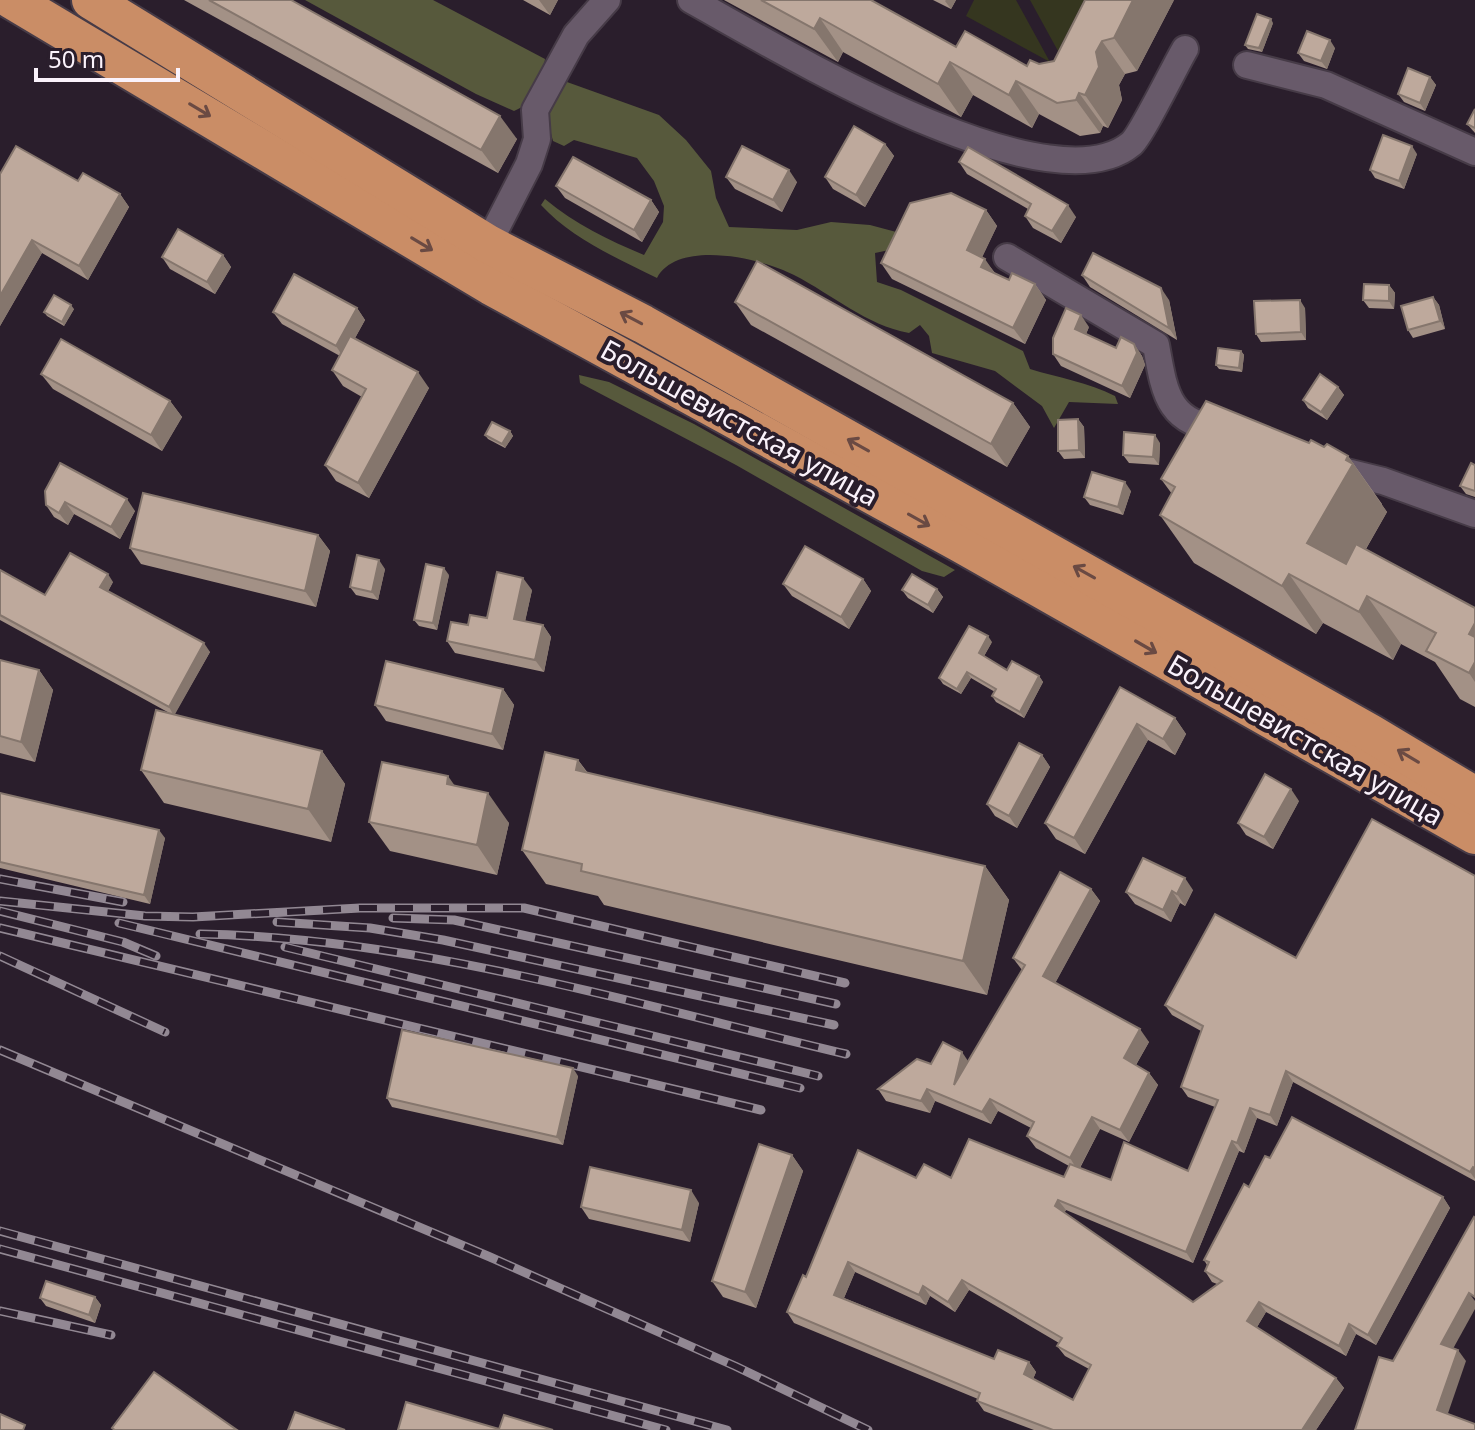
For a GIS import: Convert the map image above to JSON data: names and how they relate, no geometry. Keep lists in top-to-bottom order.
{
  "streets": {
    "highway": ["Большевистская улица"]
  },
  "scale_bar": "50 m"
}
